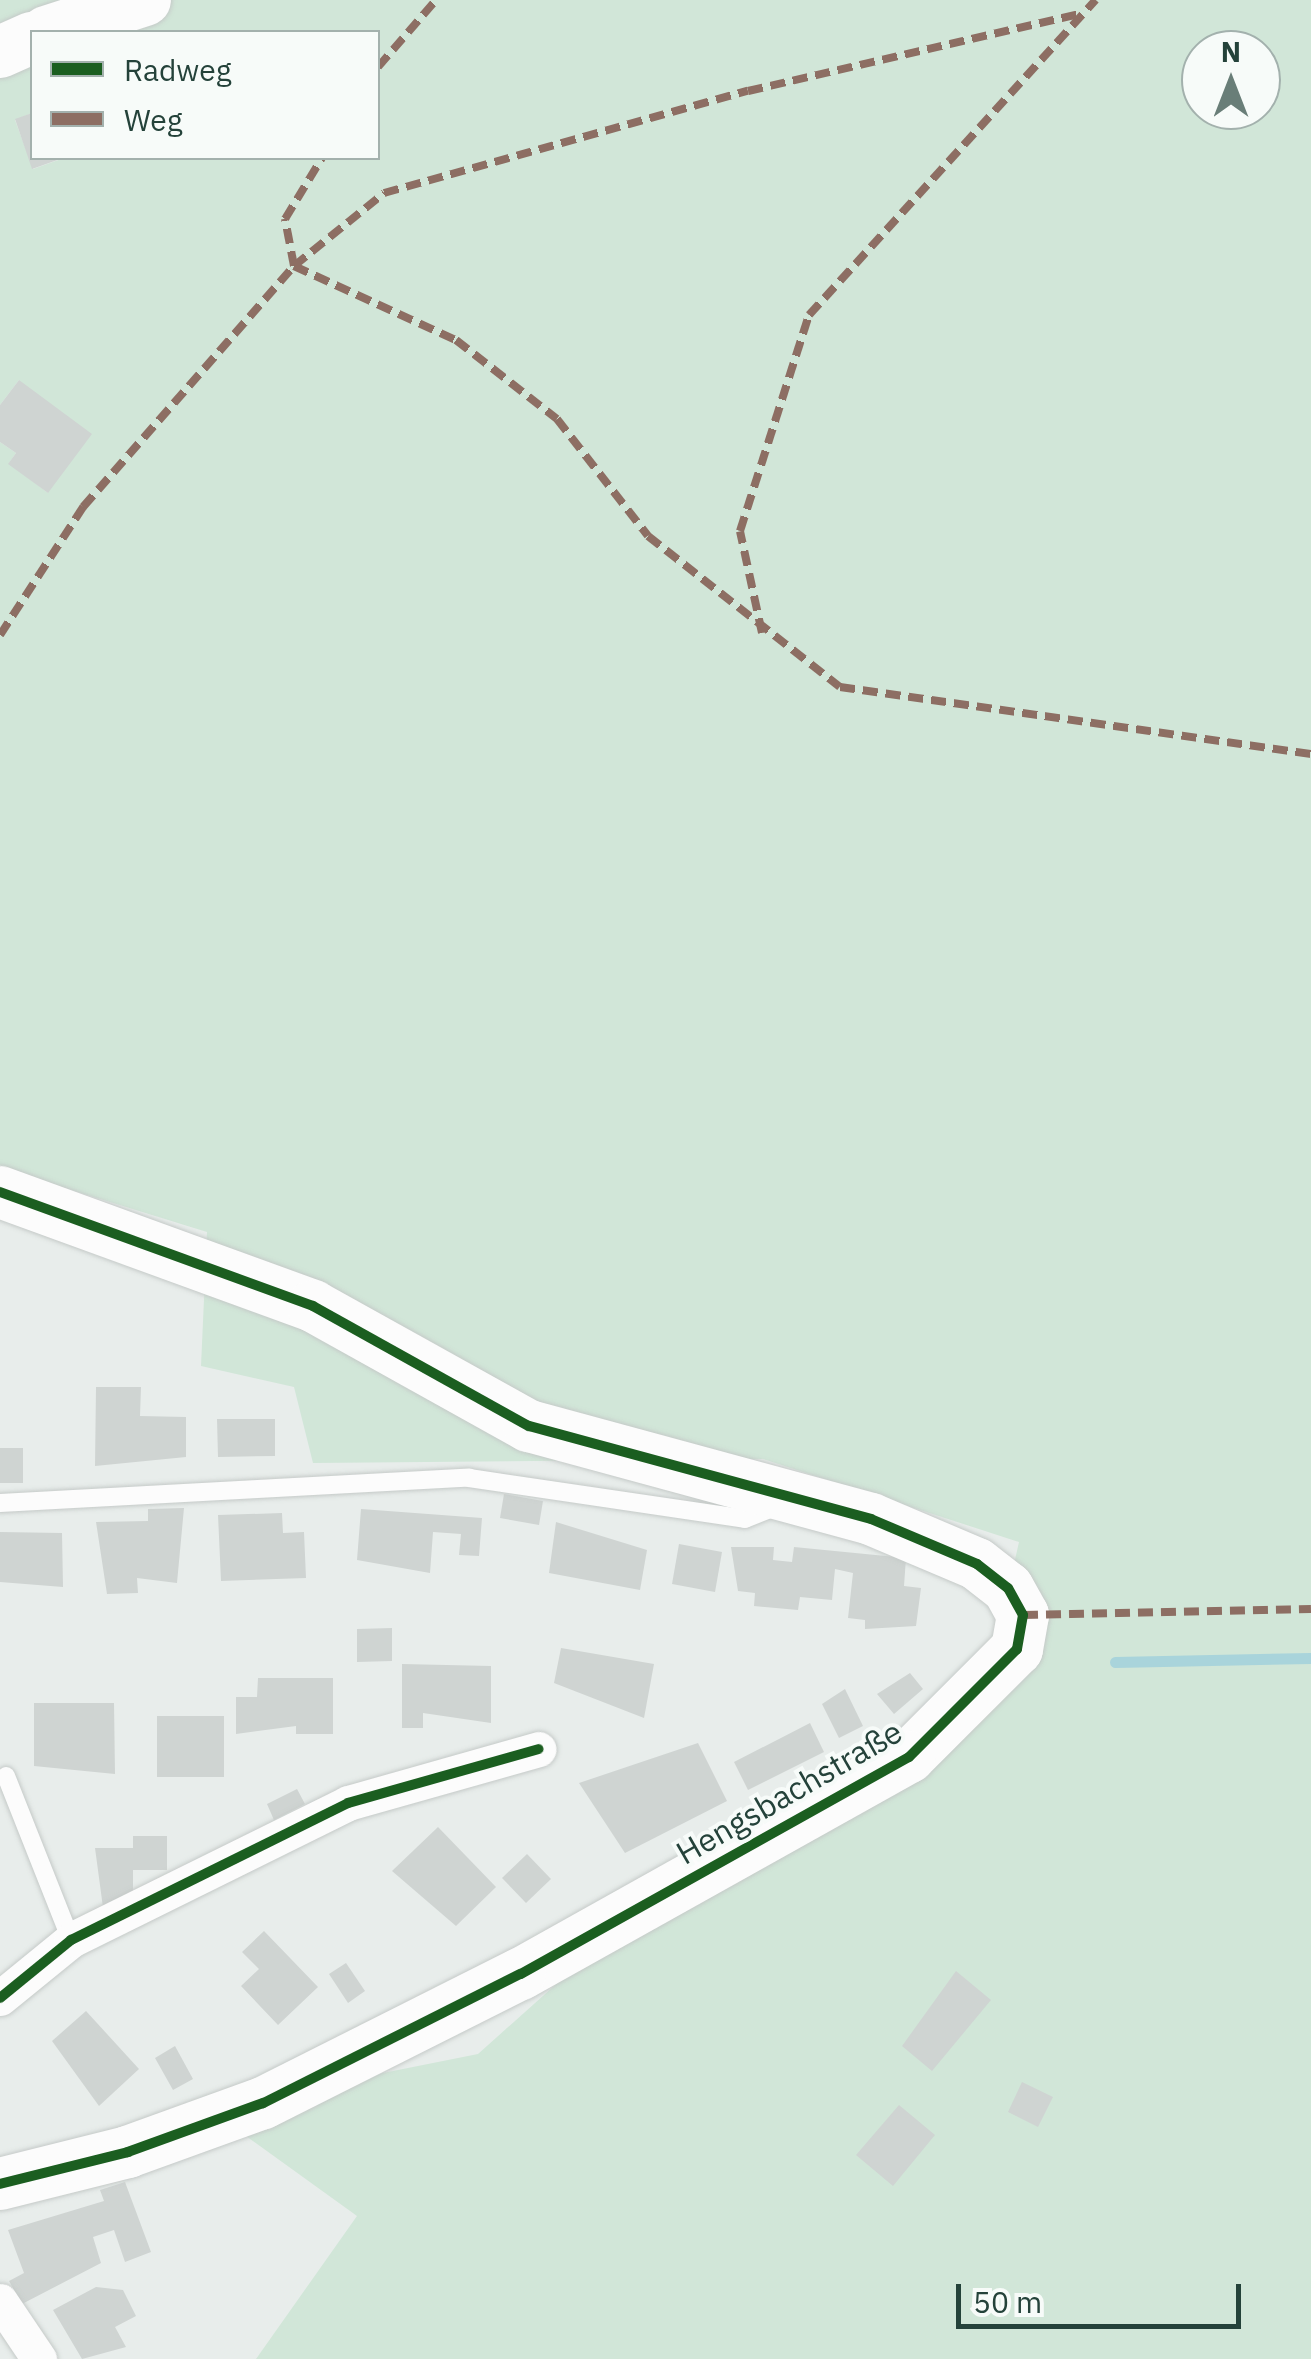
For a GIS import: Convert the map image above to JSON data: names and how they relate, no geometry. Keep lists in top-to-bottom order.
{
  "streets": {
    "street": ["Hengsbachstraße"]
  },
  "legend": ["Radweg", "Weg"],
  "scale_bar": "50 m",
  "north": "top"
}
